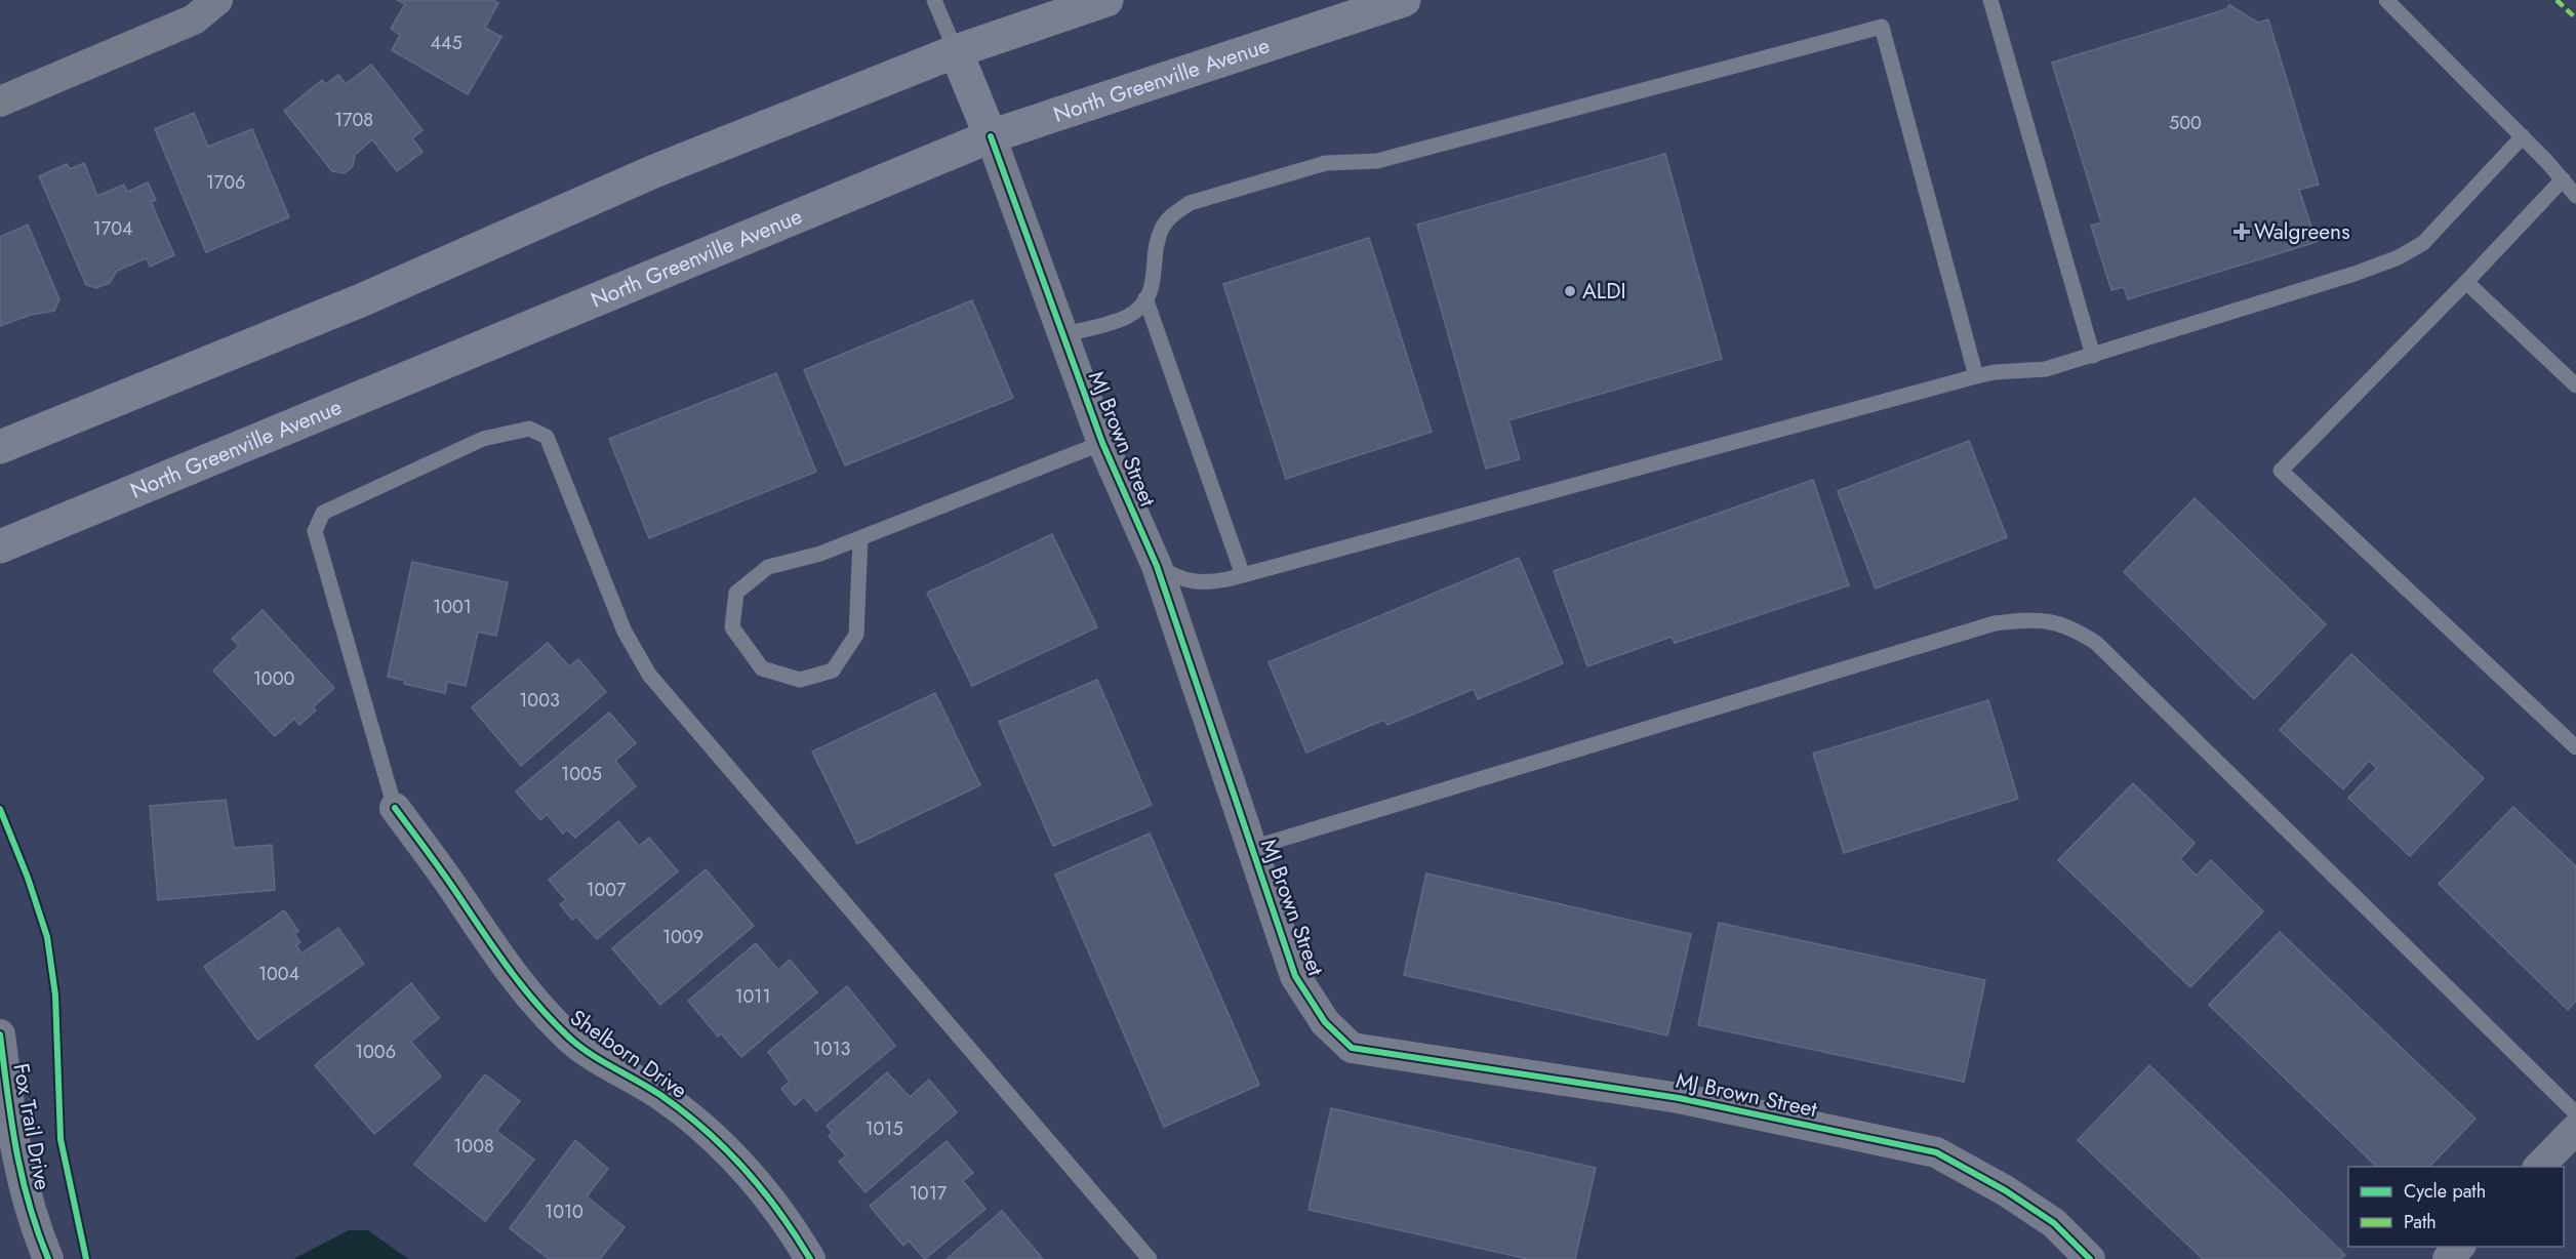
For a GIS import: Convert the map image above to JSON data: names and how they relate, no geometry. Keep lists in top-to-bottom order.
{
  "streets": {
    "main road": ["North Greenville Avenue"],
    "street": ["MJ Brown Street", "Shelborn Drive", "Fox Trail Drive"]
  },
  "crossings": [
    ["North Greenville Avenue", "MJ Brown Street"]
  ],
  "places": {
    "health": ["Walgreens"],
    "other": ["ALDI"]
  },
  "house_numbers": [
    "445",
    "1708",
    "500",
    "1706",
    "1704",
    "1001",
    "1000",
    "1003",
    "1005",
    "1007",
    "1009",
    "1004",
    "1011",
    "1013",
    "1006",
    "1015",
    "1008",
    "1017",
    "1010"
  ],
  "legend": ["Cycle path", "Path"]
}
